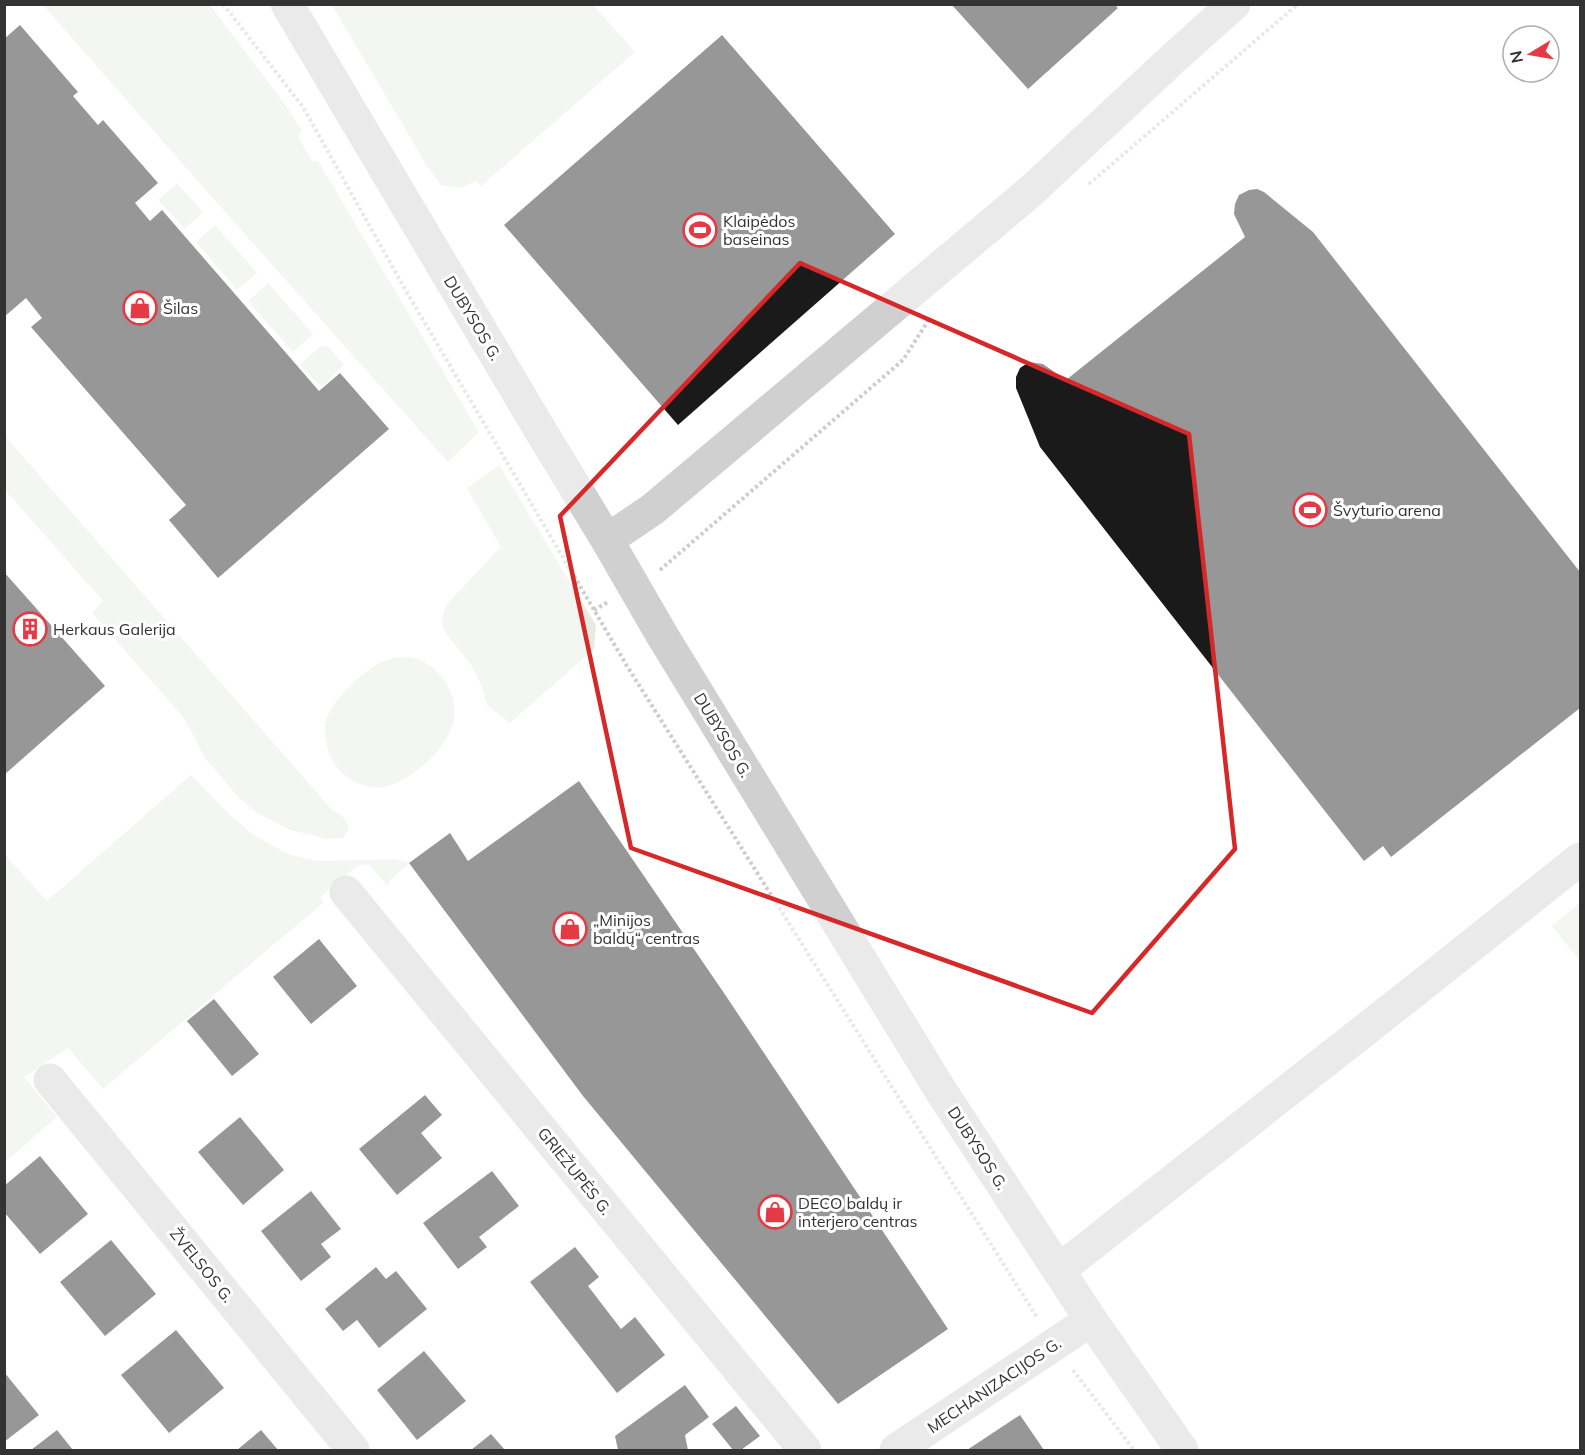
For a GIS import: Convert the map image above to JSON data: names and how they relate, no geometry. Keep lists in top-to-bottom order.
{
  "streets": {
    "street": [
      "DUBYSOS G.",
      "GRIEŽUPĖS G.",
      "ŽVELSOS G.",
      "MECHANIZACIJOS G."
    ]
  },
  "crossings": [
    ["DUBYSOS G.", "MECHANIZACIJOS G."]
  ],
  "places": {
    "sports": ["Klaipėdos baseinas", "Švyturio arena"],
    "shop": ["Šilas", "„Minijos baldų“ centras", "DECO baldų ir interjero centras"],
    "building": ["Herkaus Galerija"]
  },
  "north": "left"
}
